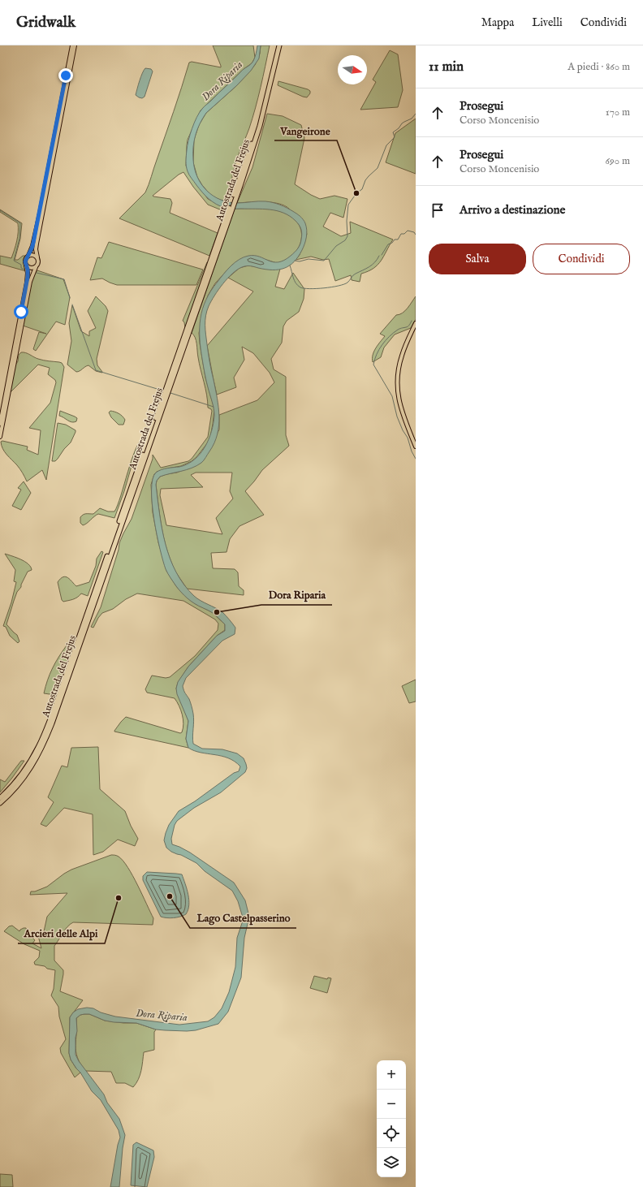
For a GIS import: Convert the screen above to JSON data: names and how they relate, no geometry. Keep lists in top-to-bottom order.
{
  "streets": {
    "highway": ["Autostrada del Frejus"]
  },
  "water": ["Dora Riparia"],
  "places": [
    "Vangeirone",
    "Dora Riparia",
    "Lago Castelpasserino",
    "Arcieri delle Alpi"
  ],
  "north": "right",
  "page": {
    "header": "Gridwalk",
    "nav": ["Mappa", "Livelli", "Condividi"],
    "heading": ["11 min", "A piedi · 860 m"],
    "list": [
      ["Prosegui", "Corso Moncenisio", "170 m"],
      ["Prosegui", "Corso Moncenisio", "690 m"],
      "Arrivo a destinazione"
    ],
    "buttons": ["Salva", "Condividi"],
    "map_buttons": ["+", "−"]
  }
}
